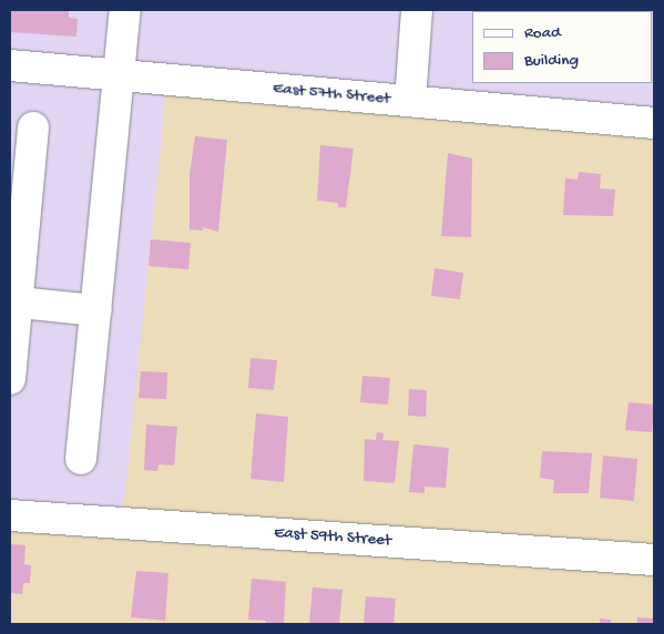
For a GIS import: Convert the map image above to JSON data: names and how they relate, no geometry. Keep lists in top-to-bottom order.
{
  "streets": {
    "street": ["East 57th Street", "East 59th Street"]
  },
  "legend": ["Road", "Building"]
}
